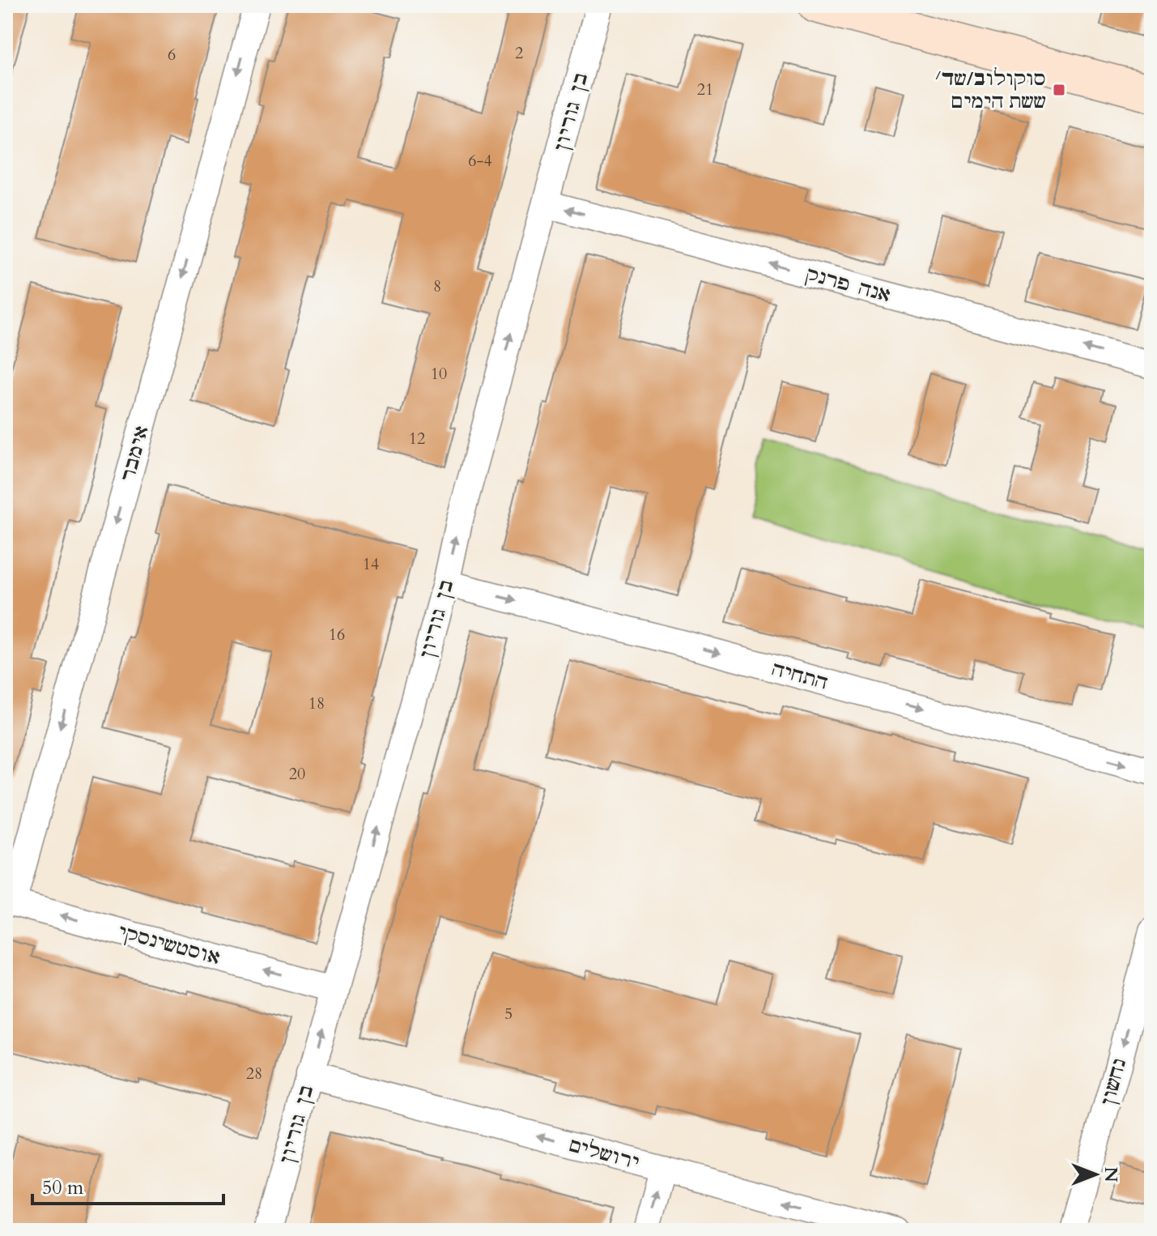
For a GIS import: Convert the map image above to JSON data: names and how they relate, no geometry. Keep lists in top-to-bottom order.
{
  "streets": {
    "street": [
      "בן גוריון",
      "אנה פרנק",
      "אימבר",
      "התחיה",
      "אוסטשינסקי",
      "נחשון",
      "ירושלים"
    ]
  },
  "crossings": [
    ["בן גוריון", "אנה פרנק"],
    ["בן גוריון", "התחיה"],
    ["בן גוריון", "אוסטשינסקי"],
    ["בן גוריון", "ירושלים"],
    ["אימבר", "אוסטשינסקי"]
  ],
  "one_way": [
    "בן גוריון",
    "אנה פרנק",
    "אימבר",
    "התחיה",
    "אוסטשינסקי",
    "נחשון",
    "ירושלים"
  ],
  "places": {
    "transit": ["סוקולוב/שד׳ ששת הימים"]
  },
  "house_numbers": [
    "2",
    "6",
    "21",
    "6-4",
    "8",
    "10",
    "12",
    "14",
    "16",
    "18",
    "20",
    "5",
    "28"
  ],
  "scale_bar": "50 m",
  "north": "right"
}
